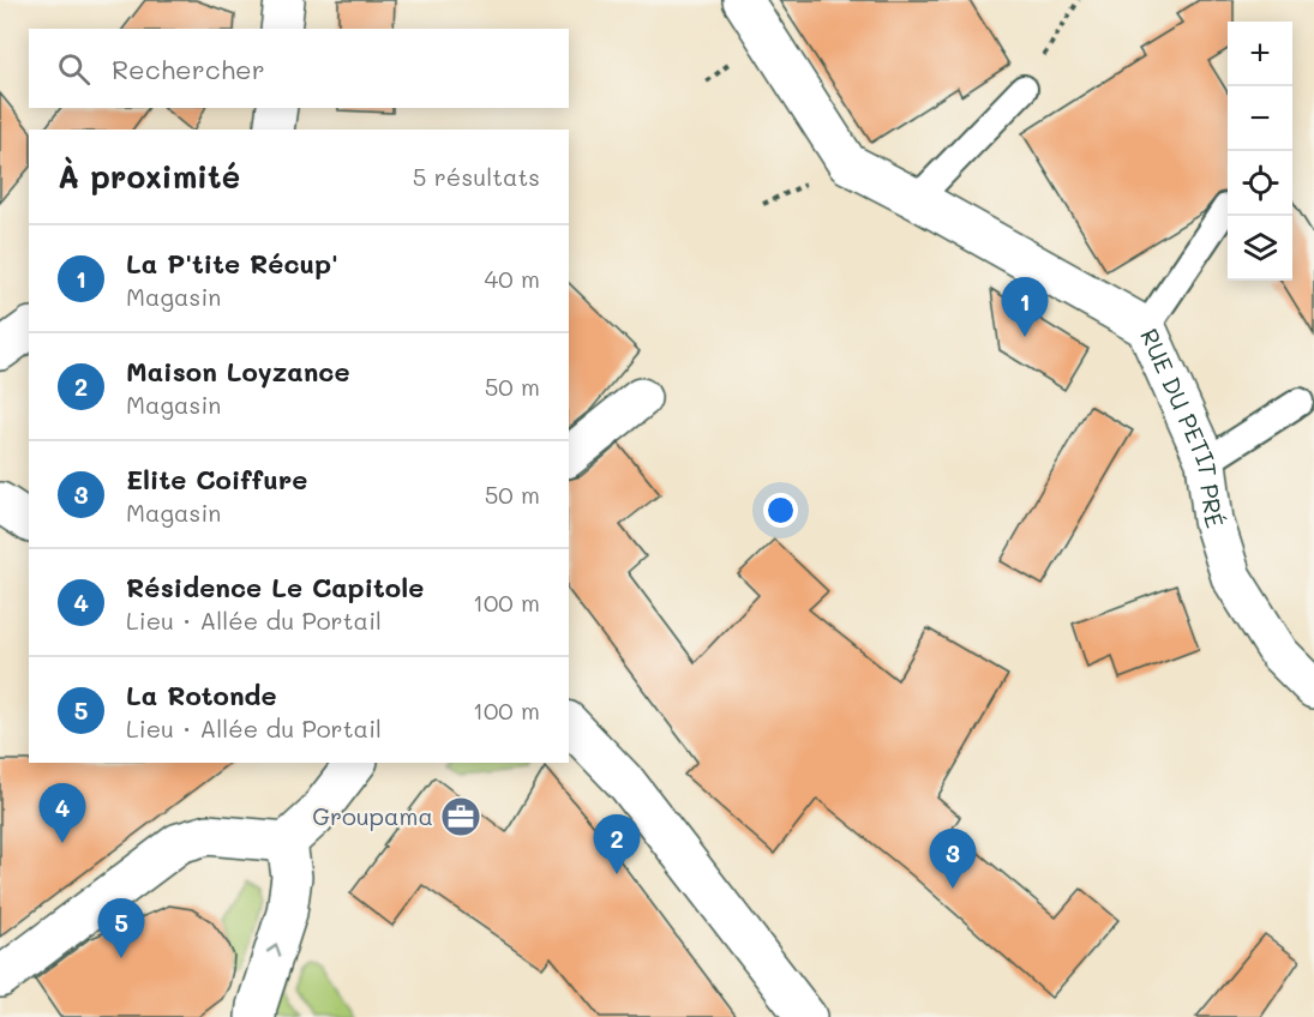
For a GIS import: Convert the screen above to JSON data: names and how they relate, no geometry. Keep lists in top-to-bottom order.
{
  "streets": {
    "street": ["RUE DU PETIT PRÉ"]
  },
  "places": {
    "office": ["Groupama"]
  },
  "page": {
    "map_buttons": ["+", "−"],
    "search": "Rechercher",
    "heading": ["À proximité", "5 résultats"],
    "list": [
      {
        "mark": "1",
        "name": "La P'tite Récup'",
        "note": "Magasin",
        "value": "40 m"
      },
      {
        "mark": "2",
        "name": "Maison Loyzance",
        "note": "Magasin",
        "value": "50 m"
      },
      {
        "mark": "3",
        "name": "Elite Coiffure",
        "note": "Magasin",
        "value": "50 m"
      },
      {
        "mark": "4",
        "name": "Résidence Le Capitole",
        "note": "Lieu · Allée du Portail",
        "value": "100 m"
      },
      {
        "mark": "5",
        "name": "La Rotonde",
        "note": "Lieu · Allée du Portail",
        "value": "100 m"
      }
    ],
    "pins": [
      "1",
      "4",
      "2",
      "3",
      "5"
    ]
  }
}
